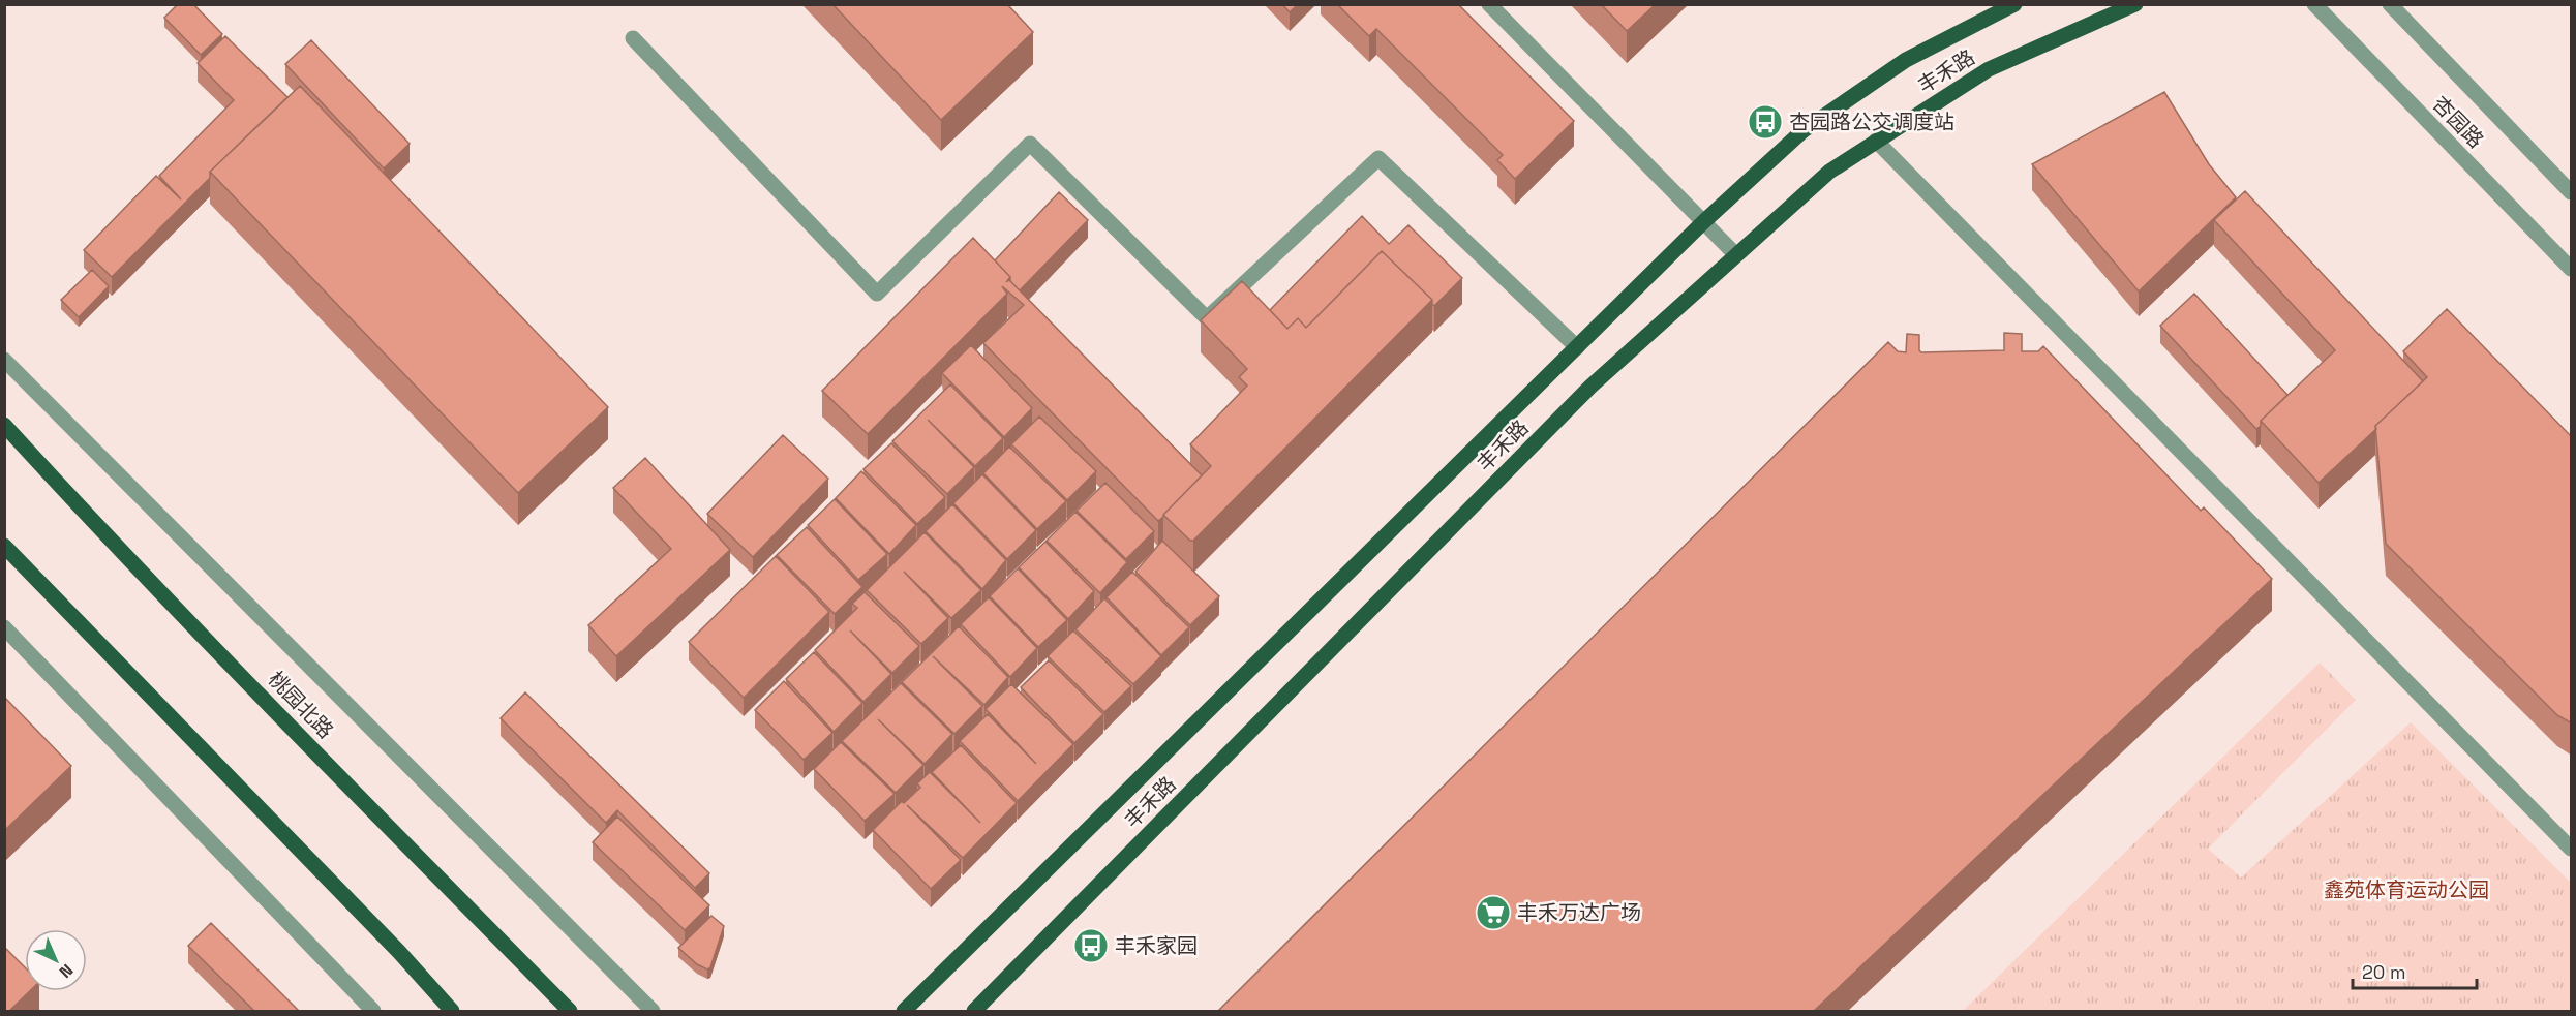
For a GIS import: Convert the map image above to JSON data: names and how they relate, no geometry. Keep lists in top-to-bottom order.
{
  "streets": {
    "main road": ["丰禾路", "桃园北路"],
    "street": ["杏园路"]
  },
  "parks": ["鑫苑体育运动公园"],
  "places": {
    "bus stop": ["杏园路公交调度站", "丰禾家园"],
    "supermarket": ["丰禾万达广场"]
  },
  "scale_bar": "20 m",
  "north": "bottom right"
}
